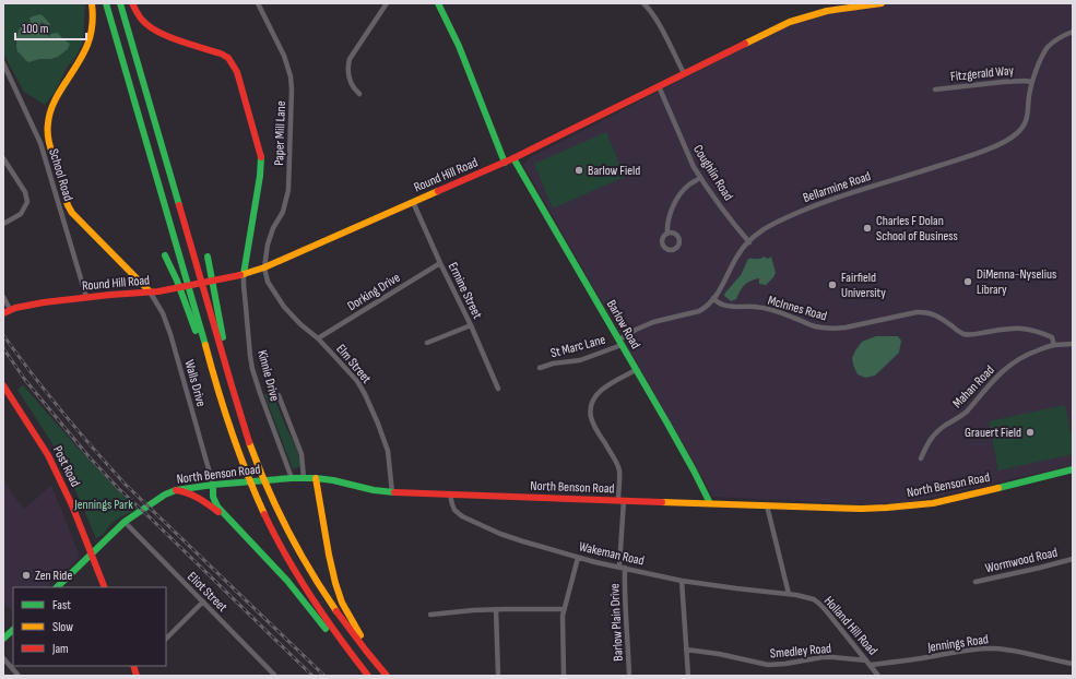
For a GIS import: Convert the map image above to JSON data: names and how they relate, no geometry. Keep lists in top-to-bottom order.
{
  "streets": {
    "main road": [
      "Round Hill Road",
      "Barlow Road",
      "Post Road",
      "North Benson Road"
    ],
    "street": [
      "Fitzgerald Way",
      "Paper Mill Lane",
      "Coughlin Road",
      "School Road",
      "Bellarmine Road",
      "Ermine Street",
      "Dorking Drive",
      "McInnes Road",
      "St Marc Lane",
      "Elm Street",
      "Kinnie Drive",
      "Walls Drive",
      "Mahan Road",
      "Wakeman Road",
      "Wormwood Road",
      "Eliot Street",
      "Barlow Plain Drive",
      "Holland Hill Road",
      "Jennings Road",
      "Smedley Road"
    ]
  },
  "crossings": [
    ["Fitzgerald Way", "Bellarmine Road"],
    ["Paper Mill Lane", "Round Hill Road"],
    ["Paper Mill Lane", "Elm Street"],
    ["Coughlin Road", "Round Hill Road"],
    ["Coughlin Road", "Bellarmine Road"],
    ["School Road", "Round Hill Road"],
    ["Round Hill Road", "Ermine Street"],
    ["Round Hill Road", "Barlow Road"],
    ["Round Hill Road", "Elm Street"],
    ["Round Hill Road", "Kinnie Drive"],
    ["Round Hill Road", "Walls Drive"],
    ["Bellarmine Road", "McInnes Road"],
    ["Bellarmine Road", "Barlow Road"],
    ["Bellarmine Road", "St Marc Lane"],
    ["Ermine Street", "Dorking Drive"],
    ["Dorking Drive", "Elm Street"],
    ["McInnes Road", "Mahan Road"],
    ["Barlow Road", "St Marc Lane"],
    ["Barlow Road", "North Benson Road"],
    ["Barlow Road", "Barlow Plain Drive"],
    ["Elm Street", "North Benson Road"],
    ["Kinnie Drive", "North Benson Road"],
    ["Walls Drive", "North Benson Road"],
    ["Post Road", "North Benson Road"],
    ["North Benson Road", "Wakeman Road"],
    ["North Benson Road", "Eliot Street"],
    ["North Benson Road", "Barlow Plain Drive"],
    ["Wakeman Road", "Barlow Plain Drive"],
    ["Wakeman Road", "Holland Hill Road"],
    ["Holland Hill Road", "Jennings Road"],
    ["Holland Hill Road", "Smedley Road"]
  ],
  "parks": ["Jennings Park"],
  "places": [
    "Barlow Field",
    "Charles F Dolan School of Business",
    "DiMenna-Nyselius Library",
    "Fairfield University",
    "Grauert Field",
    "Zen Ride"
  ],
  "legend": ["Fast", "Slow", "Jam"],
  "scale_bar": "100 m"
}
